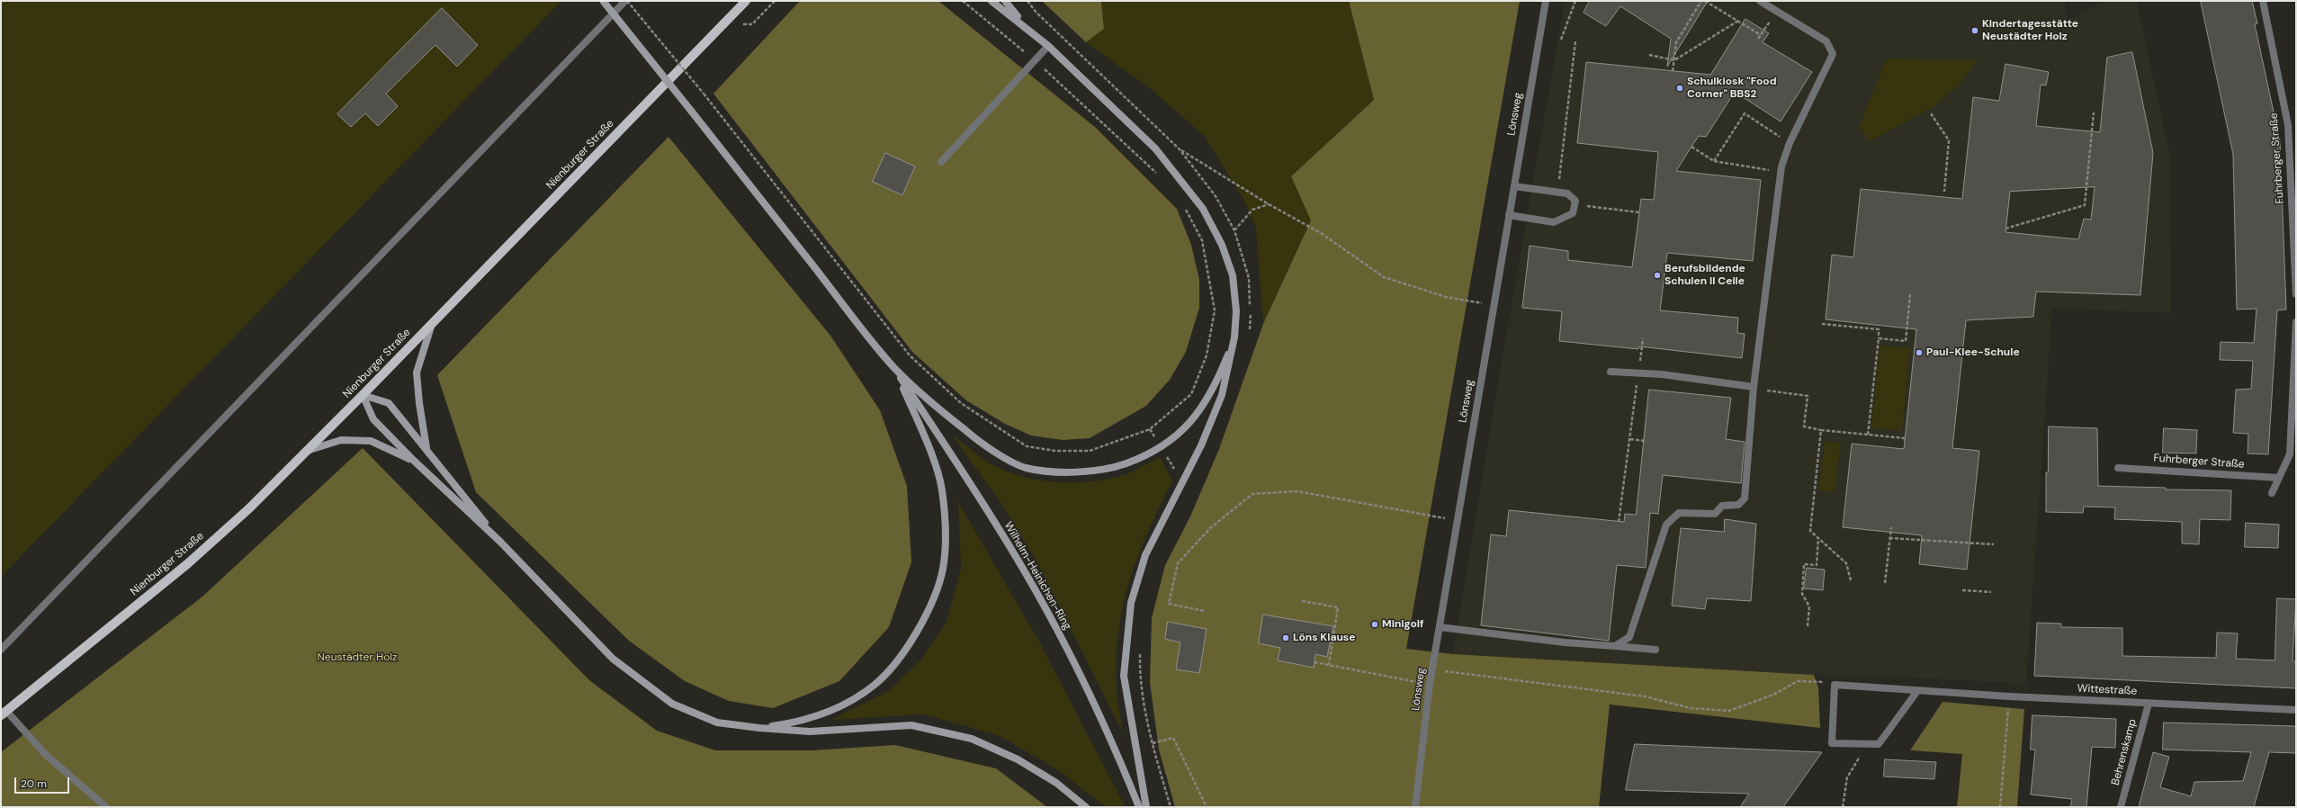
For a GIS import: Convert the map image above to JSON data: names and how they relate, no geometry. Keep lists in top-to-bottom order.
{
  "streets": {
    "main road": ["Nienburger Straße", "Wilhelm-Heinichen-Ring"],
    "street": [
      "Lönsweg",
      "Fuhrberger Straße",
      "Wittestraße",
      "Behrenskamp"
    ]
  },
  "crossings": [
    ["Wittestraße", "Behrenskamp"]
  ],
  "parks": ["Neustädter Holz"],
  "places": [
    "Kindertagesstätte Neustädter Holz",
    "Schulkiosk \"Food Corner\" BBS2",
    "Berufsbildende Schulen II Celle",
    "Paul-Klee-Schule",
    "Minigolf",
    "Löns Klause"
  ],
  "scale_bar": "20 m"
}
